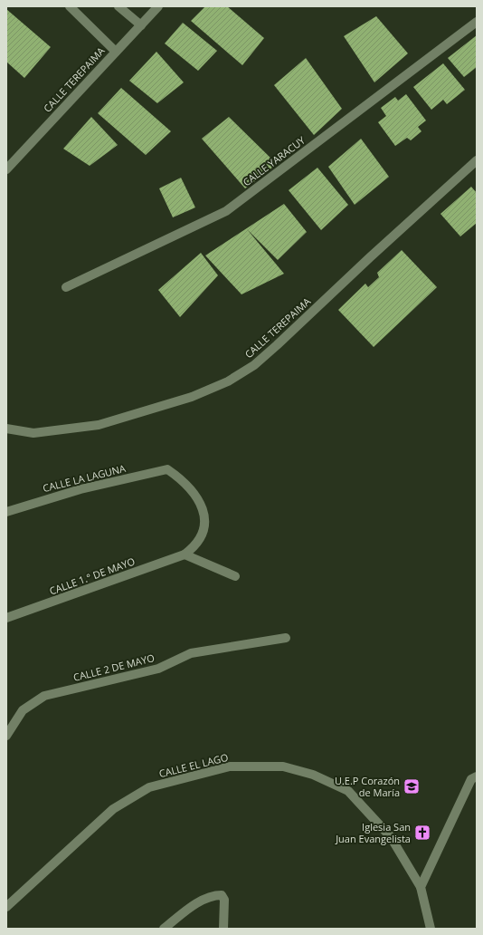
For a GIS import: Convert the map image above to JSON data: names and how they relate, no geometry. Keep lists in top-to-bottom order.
{
  "streets": {
    "street": [
      "CALLE TEREPAIMA",
      "CALLE YARACUY",
      "CALLE LA LAGUNA",
      "CALLE 1.° DE MAYO",
      "CALLE 2 DE MAYO",
      "CALLE EL LAGO"
    ]
  },
  "crossings": [
    ["CALLE LA LAGUNA", "CALLE 1.° DE MAYO"]
  ],
  "places": {
    "school or university": ["U.E.P Corazón de María"],
    "church": ["Iglesia San Juan Evangelista"]
  }
}
